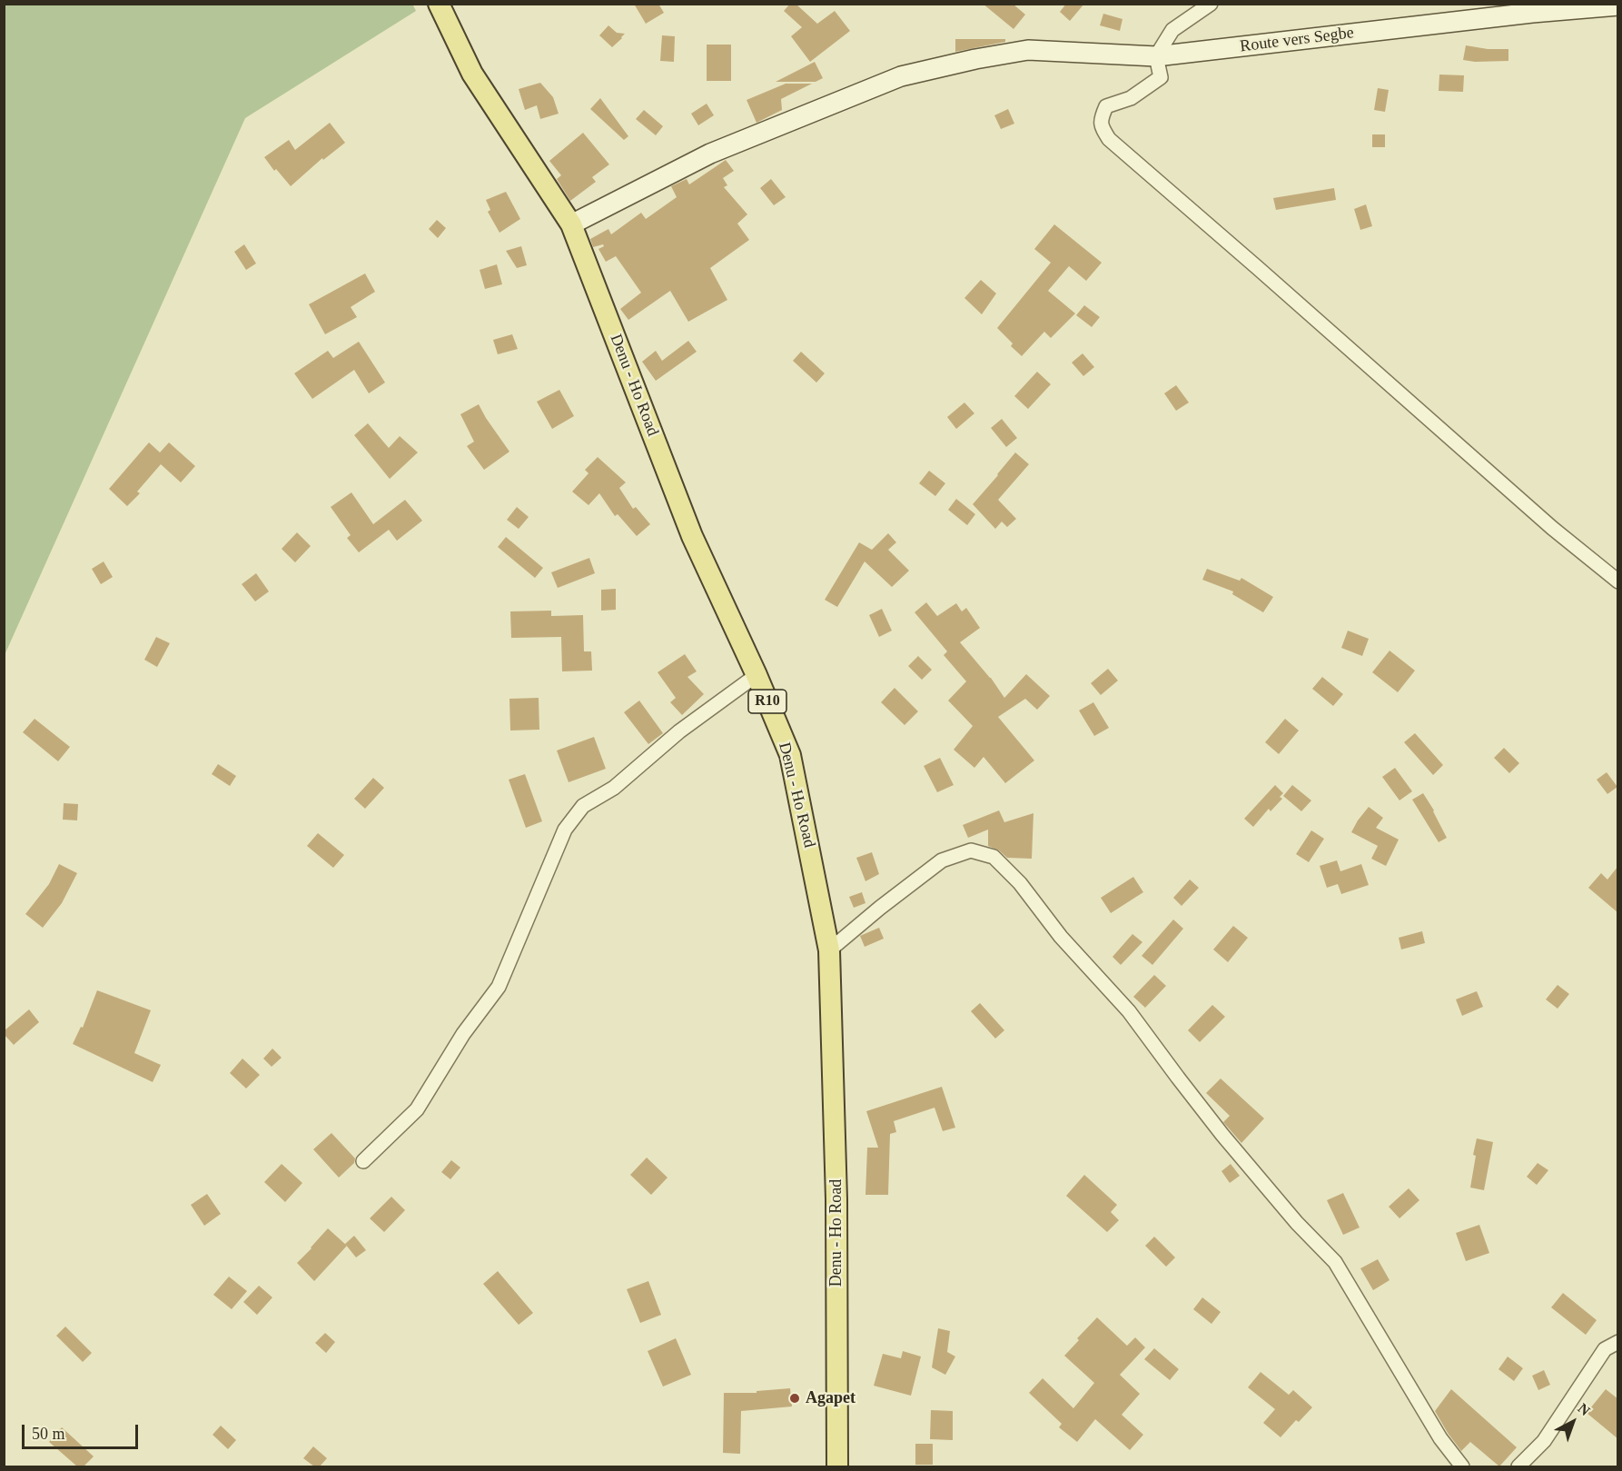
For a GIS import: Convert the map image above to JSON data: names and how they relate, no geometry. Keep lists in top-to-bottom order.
{
  "streets": {
    "main road": ["Route vers Segbe", "Denu - Ho Road", "R10"]
  },
  "crossings": [
    ["Route vers Segbe", "Denu - Ho Road"]
  ],
  "places": ["Agapet"],
  "scale_bar": "50 m",
  "north": "top right"
}
